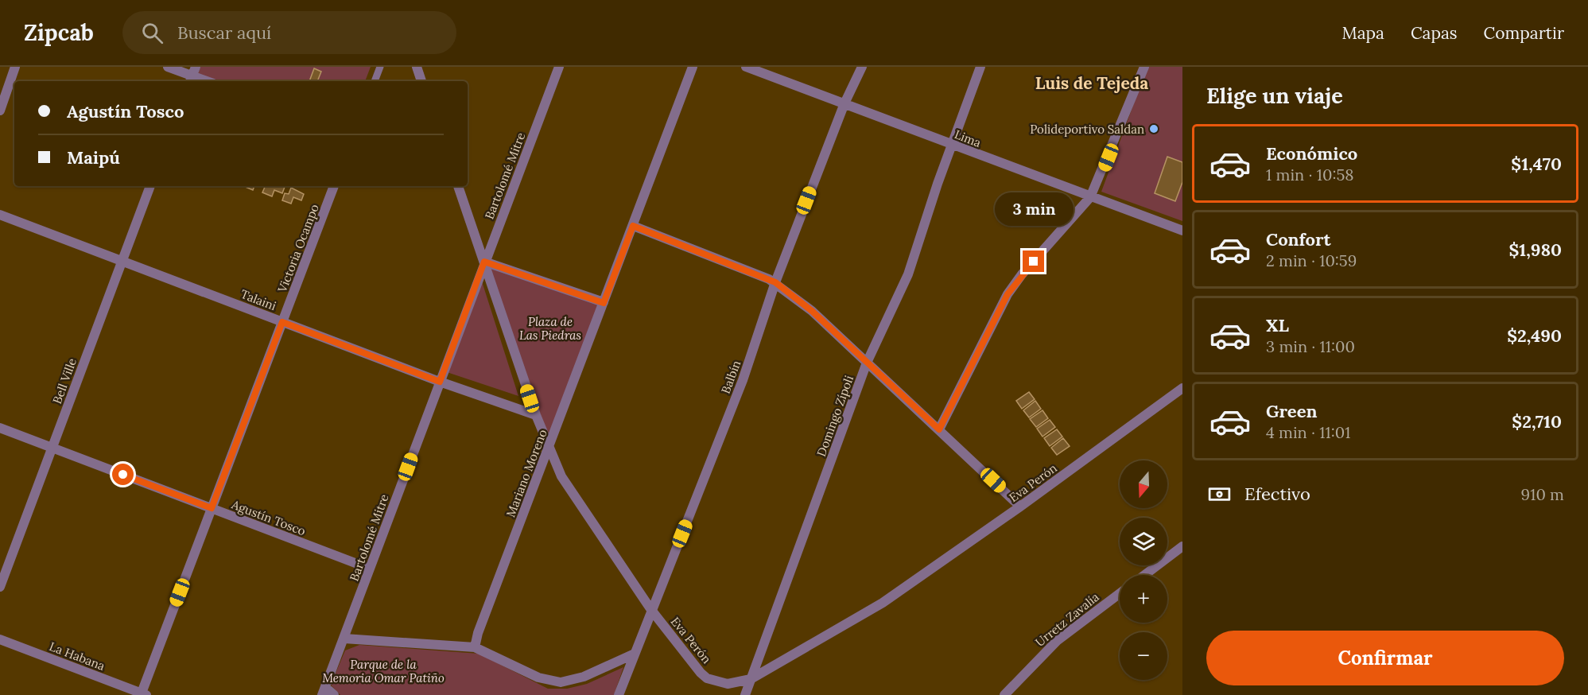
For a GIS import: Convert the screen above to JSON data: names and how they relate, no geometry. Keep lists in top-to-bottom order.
{
  "streets": {
    "street": [
      "Lima",
      "Bartolomé Mitre",
      "Victoria Ocampo",
      "Talaini",
      "Balbín",
      "Bell Ville",
      "Domingo Zípoli",
      "Mariano Moreno",
      "Eva Perón",
      "Agustín Tosco",
      "Urretz Zavalía",
      "La Habana"
    ]
  },
  "crossings": [
    ["Lima", "Balbín"],
    ["Lima", "Domingo Zípoli"],
    ["Bartolomé Mitre", "Talaini"],
    ["Bartolomé Mitre", "Eva Perón"],
    ["Bartolomé Mitre", "Agustín Tosco"],
    ["Victoria Ocampo", "Talaini"],
    ["Victoria Ocampo", "Agustín Tosco"],
    ["Victoria Ocampo", "La Habana"],
    ["Talaini", "Bell Ville"],
    ["Talaini", "Eva Perón"],
    ["Balbín", "Eva Perón"],
    ["Bell Ville", "Agustín Tosco"],
    ["Domingo Zípoli", "Eva Perón"],
    ["Mariano Moreno", "Eva Perón"]
  ],
  "districts": ["Luis de Tejeda"],
  "parks": ["Plaza de Las Piedras", "Parque de la Memoria Omar Patiño"],
  "places": ["Polideportivo Saldan"],
  "north": "bottom",
  "page": {
    "header": "Zipcab",
    "search": "Buscar aquí",
    "nav": ["Mapa", "Capas", "Compartir"],
    "heading": "Elige un viaje",
    "banner": ["Agustín Tosco", "Maipú"],
    "list": [
      {
        "name": "Económico",
        "note": "1 min · 10:58",
        "value": "$1,470"
      },
      {
        "name": "Confort",
        "note": "2 min · 10:59",
        "value": "$1,980"
      },
      {
        "name": "XL",
        "note": "3 min · 11:00",
        "value": "$2,490"
      },
      {
        "name": "Green",
        "note": "4 min · 11:01",
        "value": "$2,710"
      }
    ],
    "bubble": "3 min",
    "map_buttons": ["+", "−"],
    "pay": ["Efectivo", "910 m"],
    "buttons": "Confirmar"
  }
}
